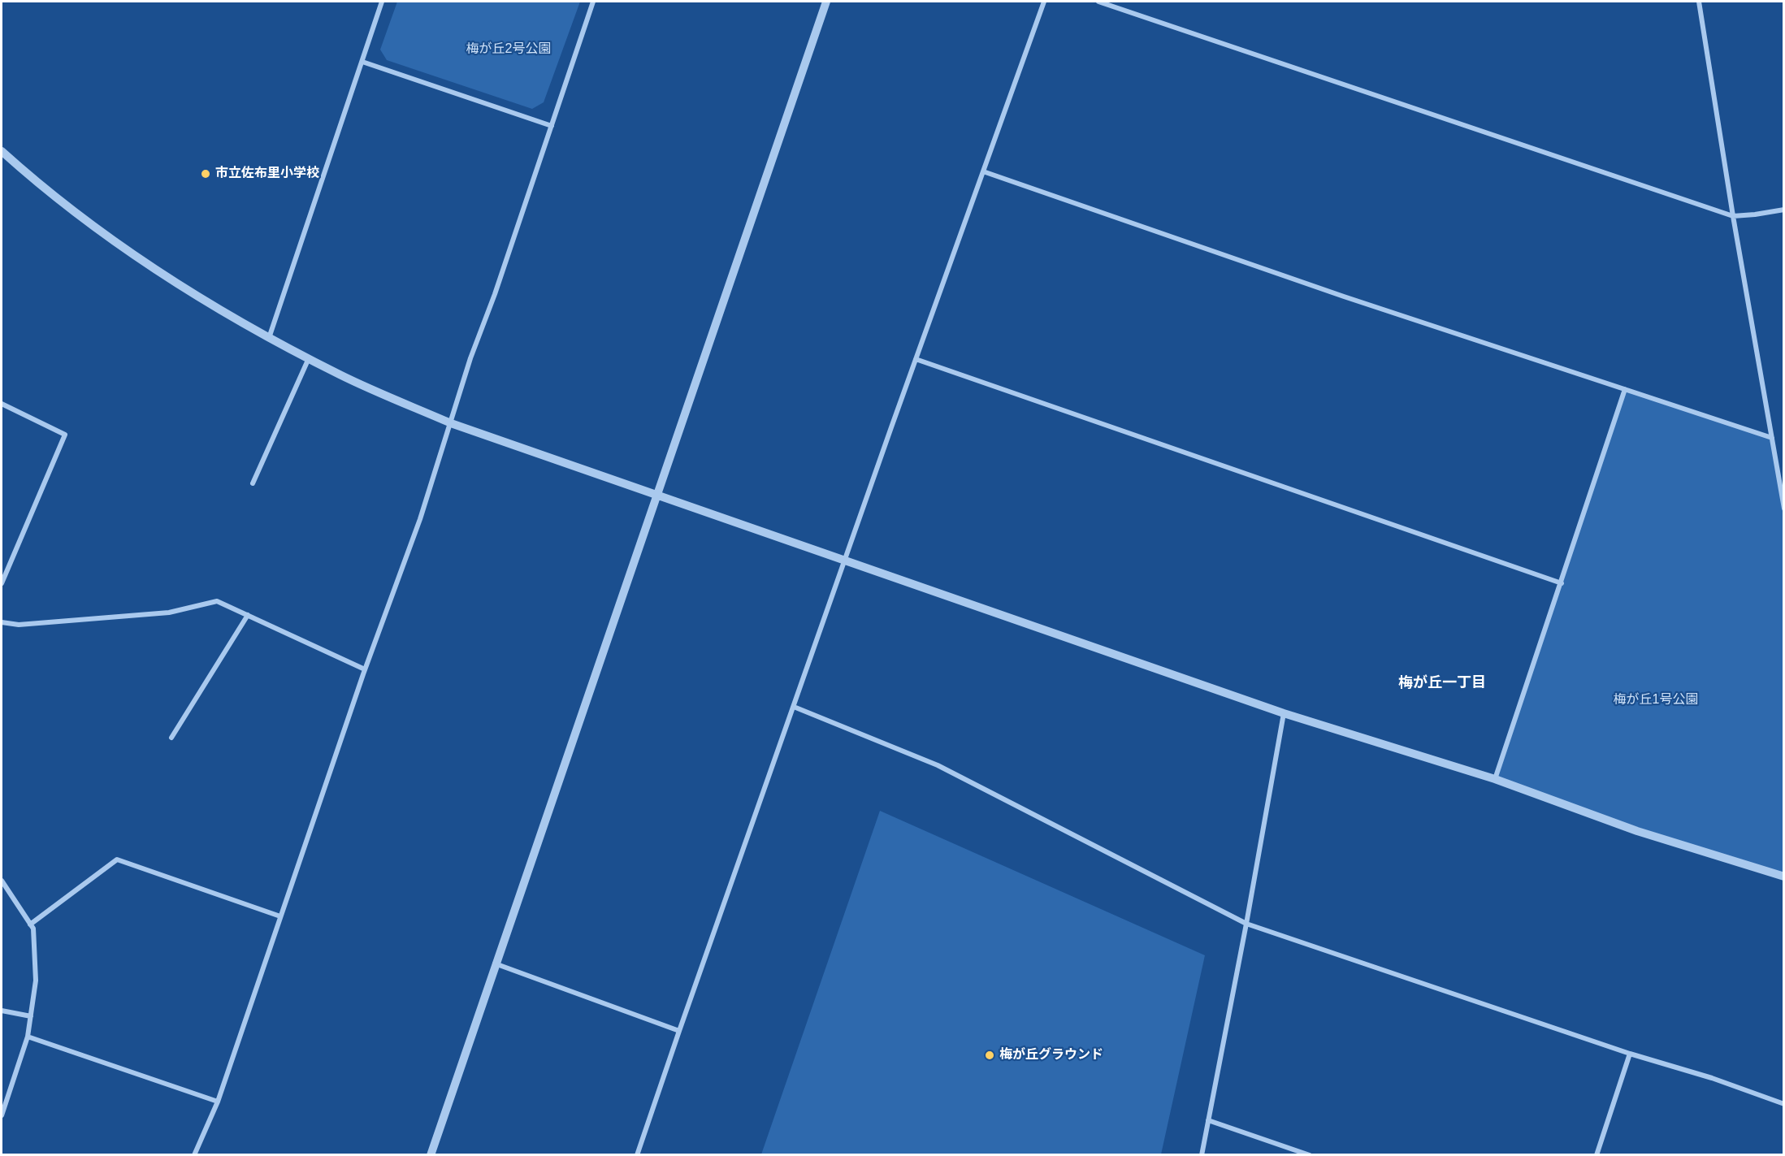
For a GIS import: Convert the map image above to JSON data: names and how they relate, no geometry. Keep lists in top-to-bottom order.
{
  "districts": ["梅が丘一丁目"],
  "parks": ["梅が丘2号公園", "梅が丘1号公園"],
  "places": ["市立佐布里小学校", "梅が丘グラウンド"]
}
